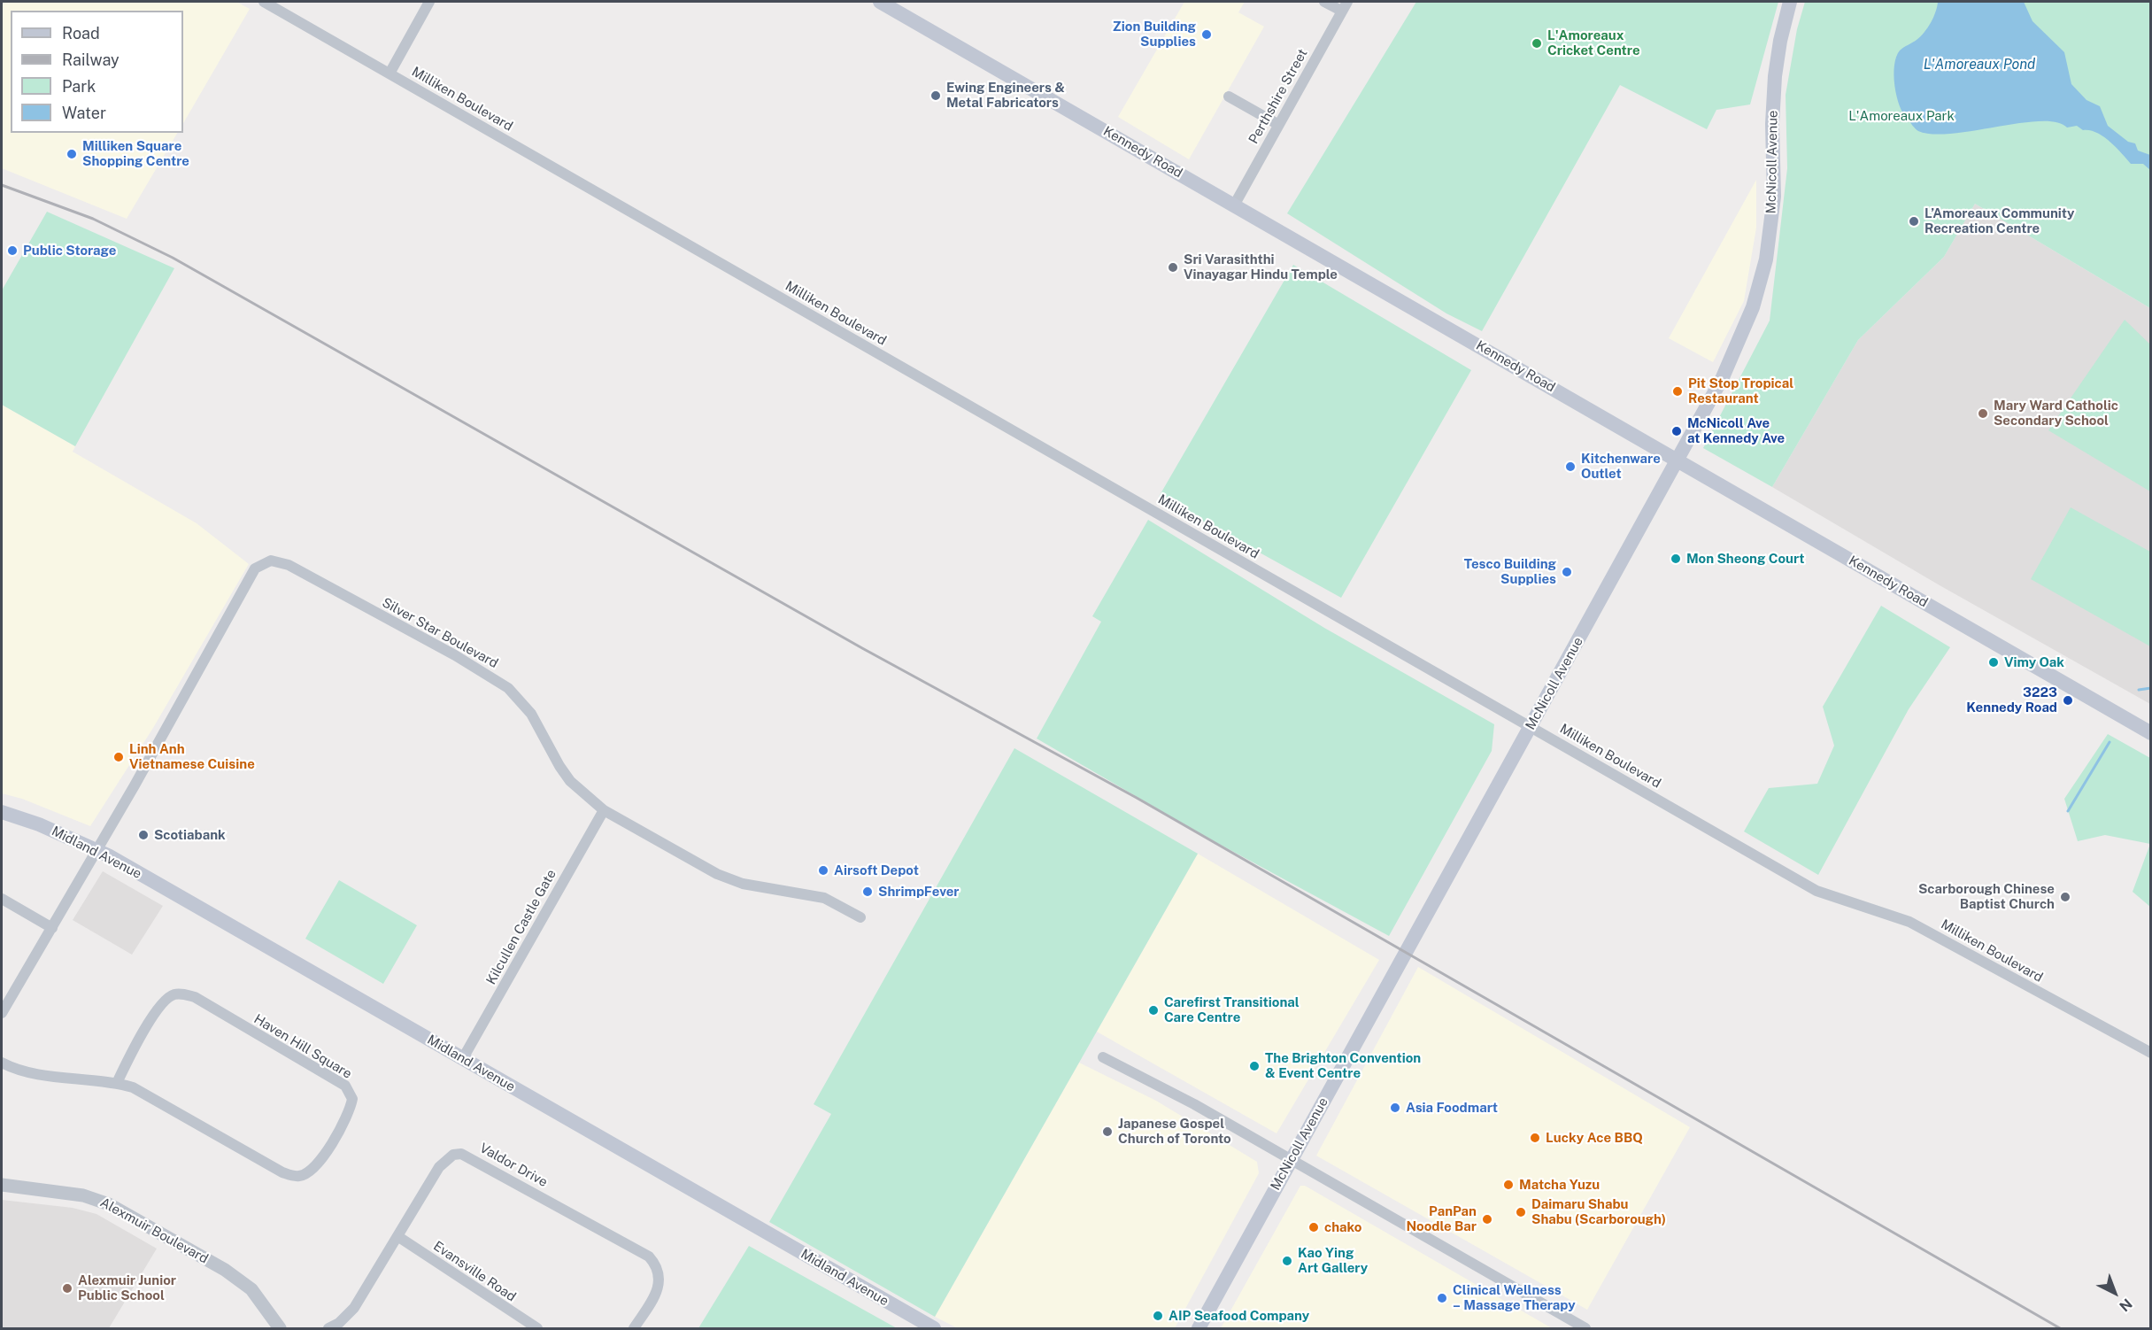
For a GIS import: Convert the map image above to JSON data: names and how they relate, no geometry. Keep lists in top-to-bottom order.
{
  "streets": {
    "main road": ["Kennedy Road", "McNicoll Avenue", "Midland Avenue"],
    "street": [
      "Perthshire Street",
      "Milliken Boulevard",
      "Silver Star Boulevard",
      "Kilcullen Castle Gate",
      "Haven Hill Square",
      "Valdor Drive",
      "Alexmuir Boulevard",
      "Evansville Road"
    ]
  },
  "crossings": [
    ["Perthshire Street", "Kennedy Road"],
    ["Milliken Boulevard", "McNicoll Avenue"],
    ["Kennedy Road", "McNicoll Avenue"],
    ["Silver Star Boulevard", "Midland Avenue"],
    ["Silver Star Boulevard", "Kilcullen Castle Gate"],
    ["Midland Avenue", "Kilcullen Castle Gate"],
    ["Valdor Drive", "Evansville Road"]
  ],
  "water": ["L'Amoreaux Pond"],
  "parks": ["L'Amoreaux Park"],
  "places": [
    "Zion Building Supplies",
    "L'Amoreaux Cricket Centre",
    "Ewing Engineers & Metal Fabricators",
    "Milliken Square Shopping Centre",
    "L’Amoreaux Community Recreation Centre",
    "Public Storage",
    "Sri Varasiththi Vinayagar Hindu Temple",
    "Pit Stop Tropical Restaurant",
    "Mary Ward Catholic Secondary School",
    "McNicoll Ave at Kennedy Ave",
    "Kitchenware Outlet",
    "Mon Sheong Court",
    "Tesco Building Supplies",
    "Vimy Oak",
    "3223 Kennedy Road",
    "Linh Anh Vietnamese Cuisine",
    "Scotiabank",
    "Airsoft Depot",
    "ShrimpFever",
    "Scarborough Chinese Baptist Church",
    "Carefirst Transitional Care Centre",
    "The Brighton Convention & Event Centre",
    "Asia Foodmart",
    "Japanese Gospel Church of Toronto",
    "Lucky Ace BBQ",
    "Matcha Yuzu",
    "Daimaru Shabu Shabu (Scarborough)",
    "PanPan Noodle Bar",
    "chako",
    "Kao Ying Art Gallery",
    "Alexmuir Junior Public School",
    "Clinical Wellness – Massage Therapy",
    "AIP Seafood Company"
  ],
  "legend": [
    "Road",
    "Railway",
    "Park",
    "Water"
  ],
  "north": "bottom right"
}
